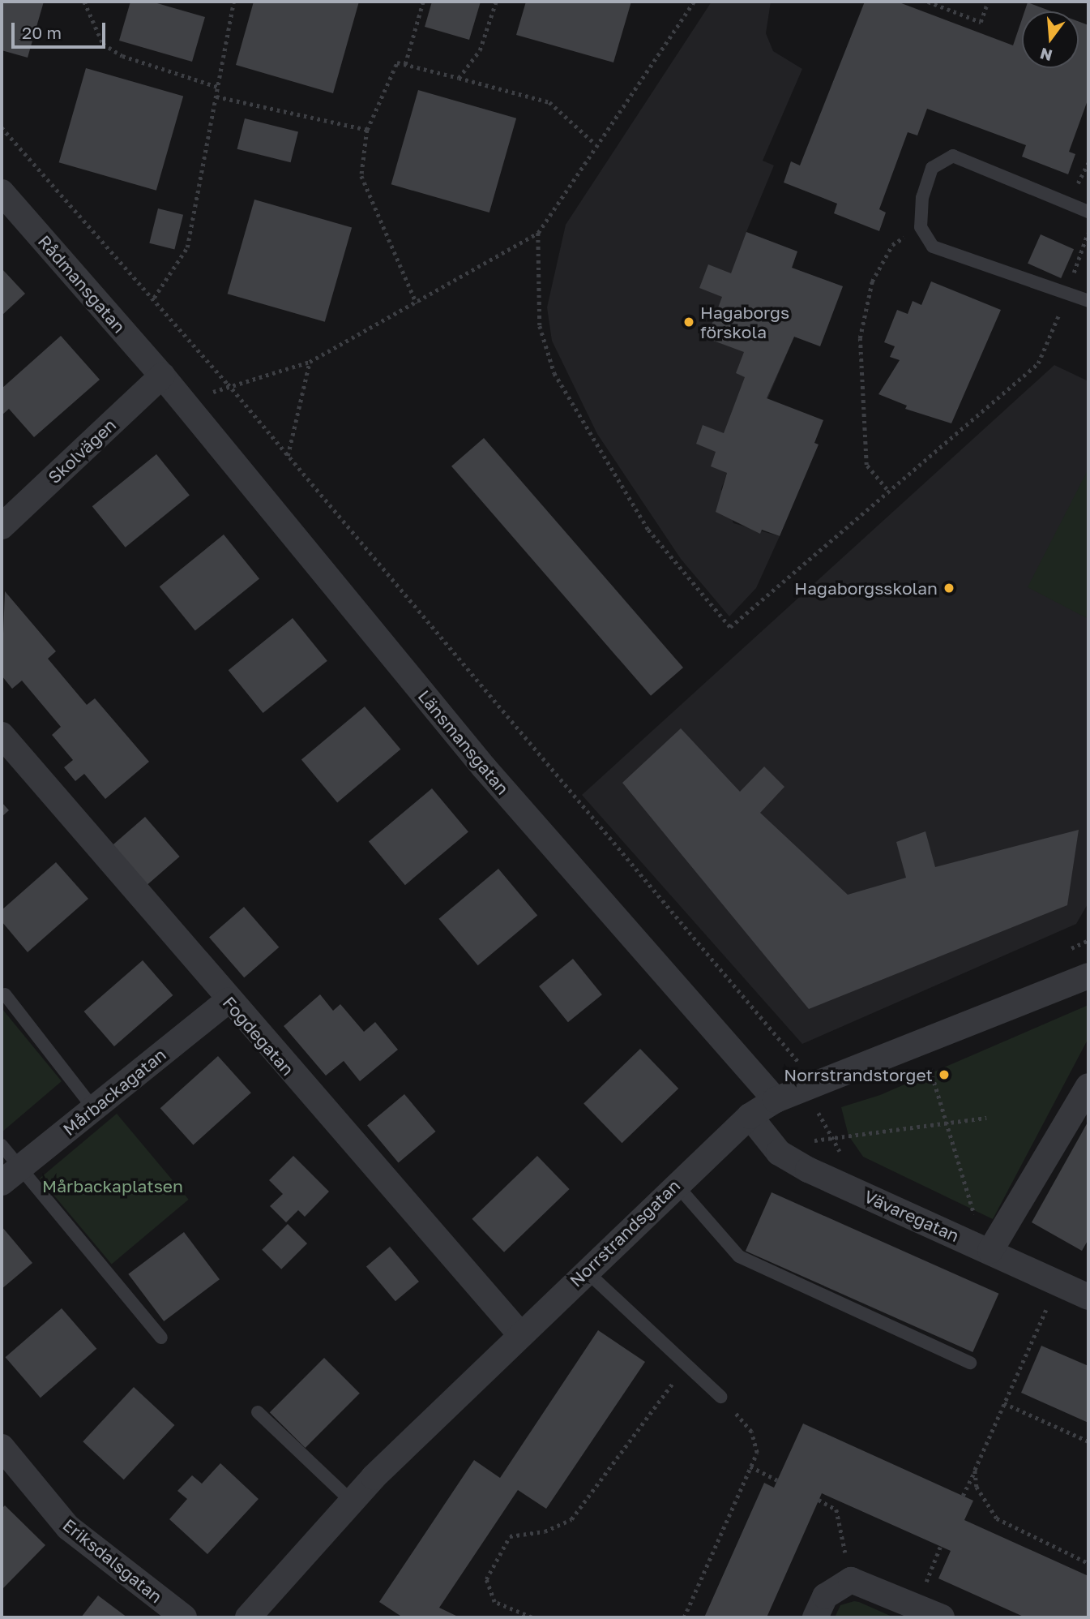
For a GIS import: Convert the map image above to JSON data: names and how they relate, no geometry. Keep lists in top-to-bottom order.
{
  "streets": {
    "street": [
      "Rådmansgatan",
      "Skolvägen",
      "Länsmansgatan",
      "Fogdegatan",
      "Mårbackagatan",
      "Vävaregatan",
      "Norrstrandsgatan",
      "Eriksdalsgatan"
    ]
  },
  "crossings": [
    ["Rådmansgatan", "Skolvägen"],
    ["Rådmansgatan", "Länsmansgatan"],
    ["Skolvägen", "Länsmansgatan"],
    ["Länsmansgatan", "Norrstrandsgatan"],
    ["Fogdegatan", "Mårbackagatan"],
    ["Fogdegatan", "Norrstrandsgatan"],
    ["Vävaregatan", "Norrstrandsgatan"]
  ],
  "parks": ["Mårbackaplatsen"],
  "places": ["Hagaborgs förskola", "Hagaborgsskolan", "Norrstrandstorget"],
  "scale_bar": "20 m",
  "north": "bottom"
}
